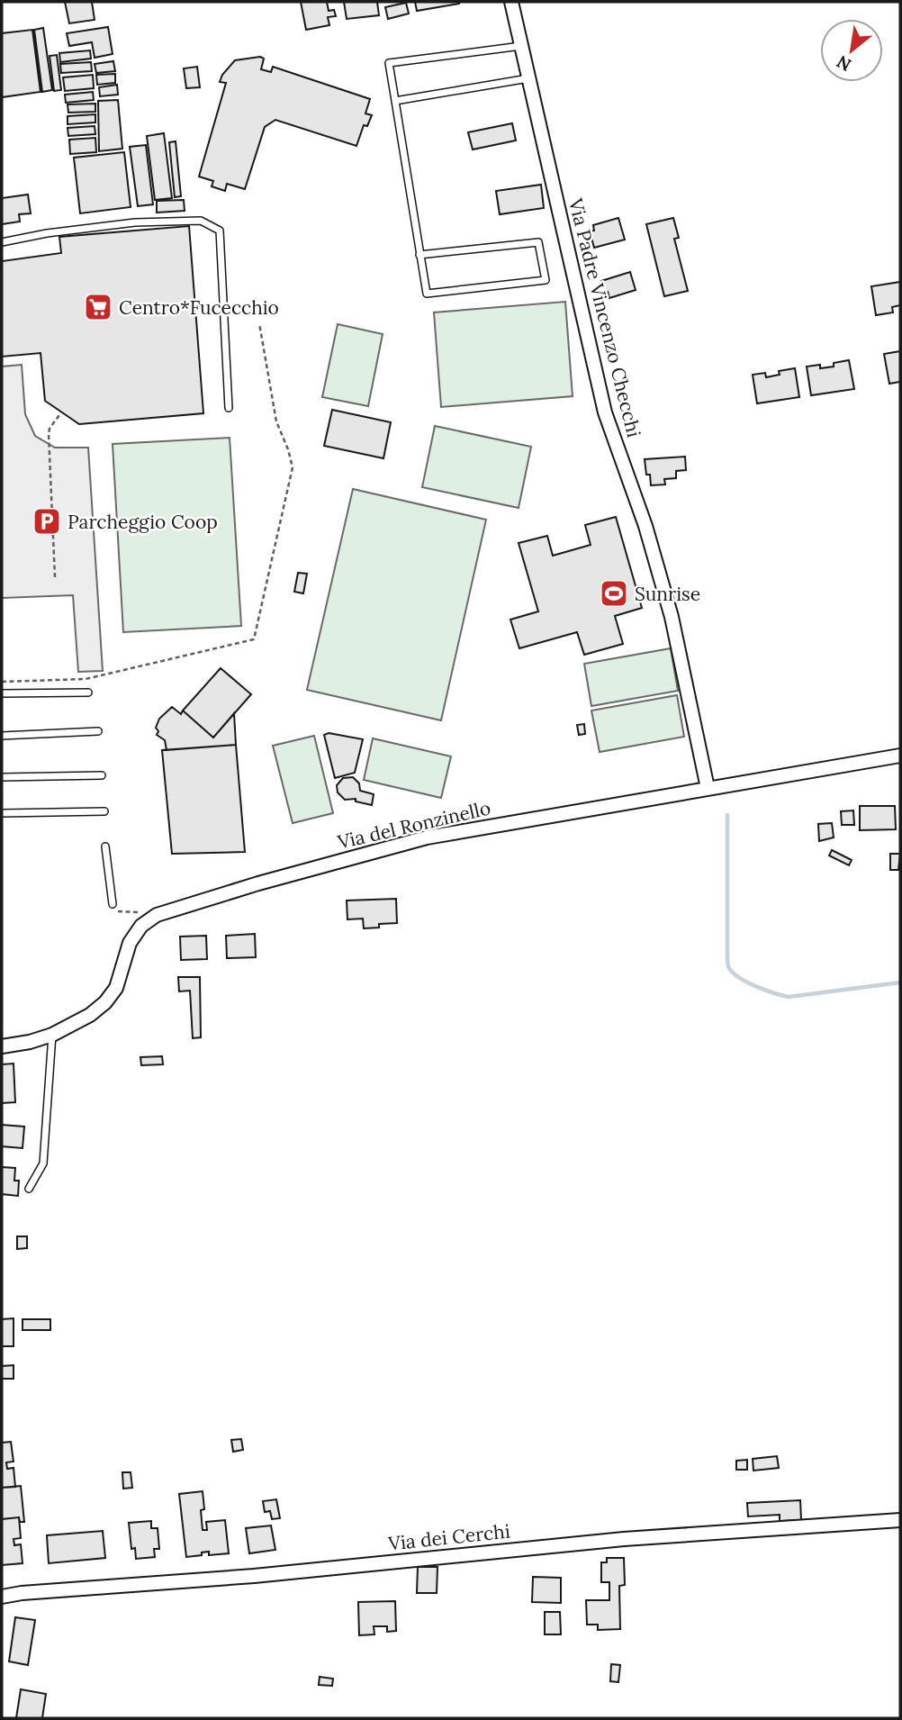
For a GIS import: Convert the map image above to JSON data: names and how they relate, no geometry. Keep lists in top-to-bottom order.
{
  "streets": {
    "street": ["Via Padre Vincenzo Checchi", "Via del Ronzinello", "Via dei Cerchi"]
  },
  "crossings": [
    ["Via Padre Vincenzo Checchi", "Via del Ronzinello"]
  ],
  "places": {
    "supermarket": ["Centro*Fucecchio"],
    "parking": ["Parcheggio Coop"],
    "sports": ["Sunrise"]
  },
  "north": "bottom left"
}
